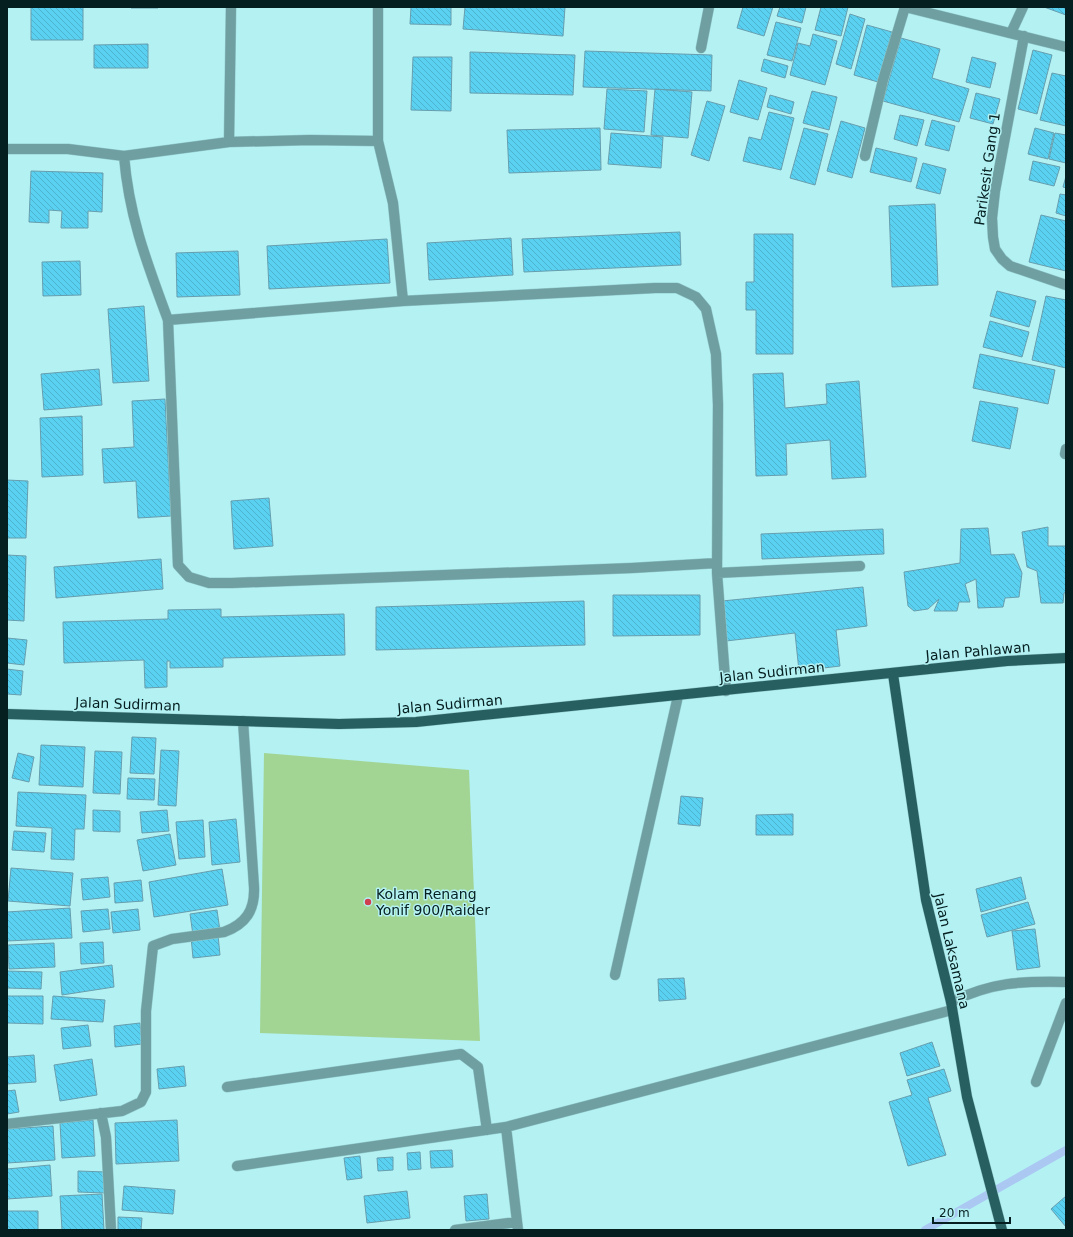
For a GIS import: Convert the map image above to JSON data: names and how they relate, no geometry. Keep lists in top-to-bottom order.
{
  "streets": {
    "main road": ["Jalan Pahlawan", "Jalan Sudirman", "Jalan Laksamana"],
    "street": ["Parikesit Gang 1"]
  },
  "crossings": [
    ["Jalan Pahlawan", "Jalan Sudirman"],
    ["Jalan Pahlawan", "Jalan Laksamana"],
    ["Jalan Sudirman", "Jalan Laksamana"]
  ],
  "places": ["Kolam Renang Yonif 900/Raider"],
  "scale_bar": "20 m"
}
